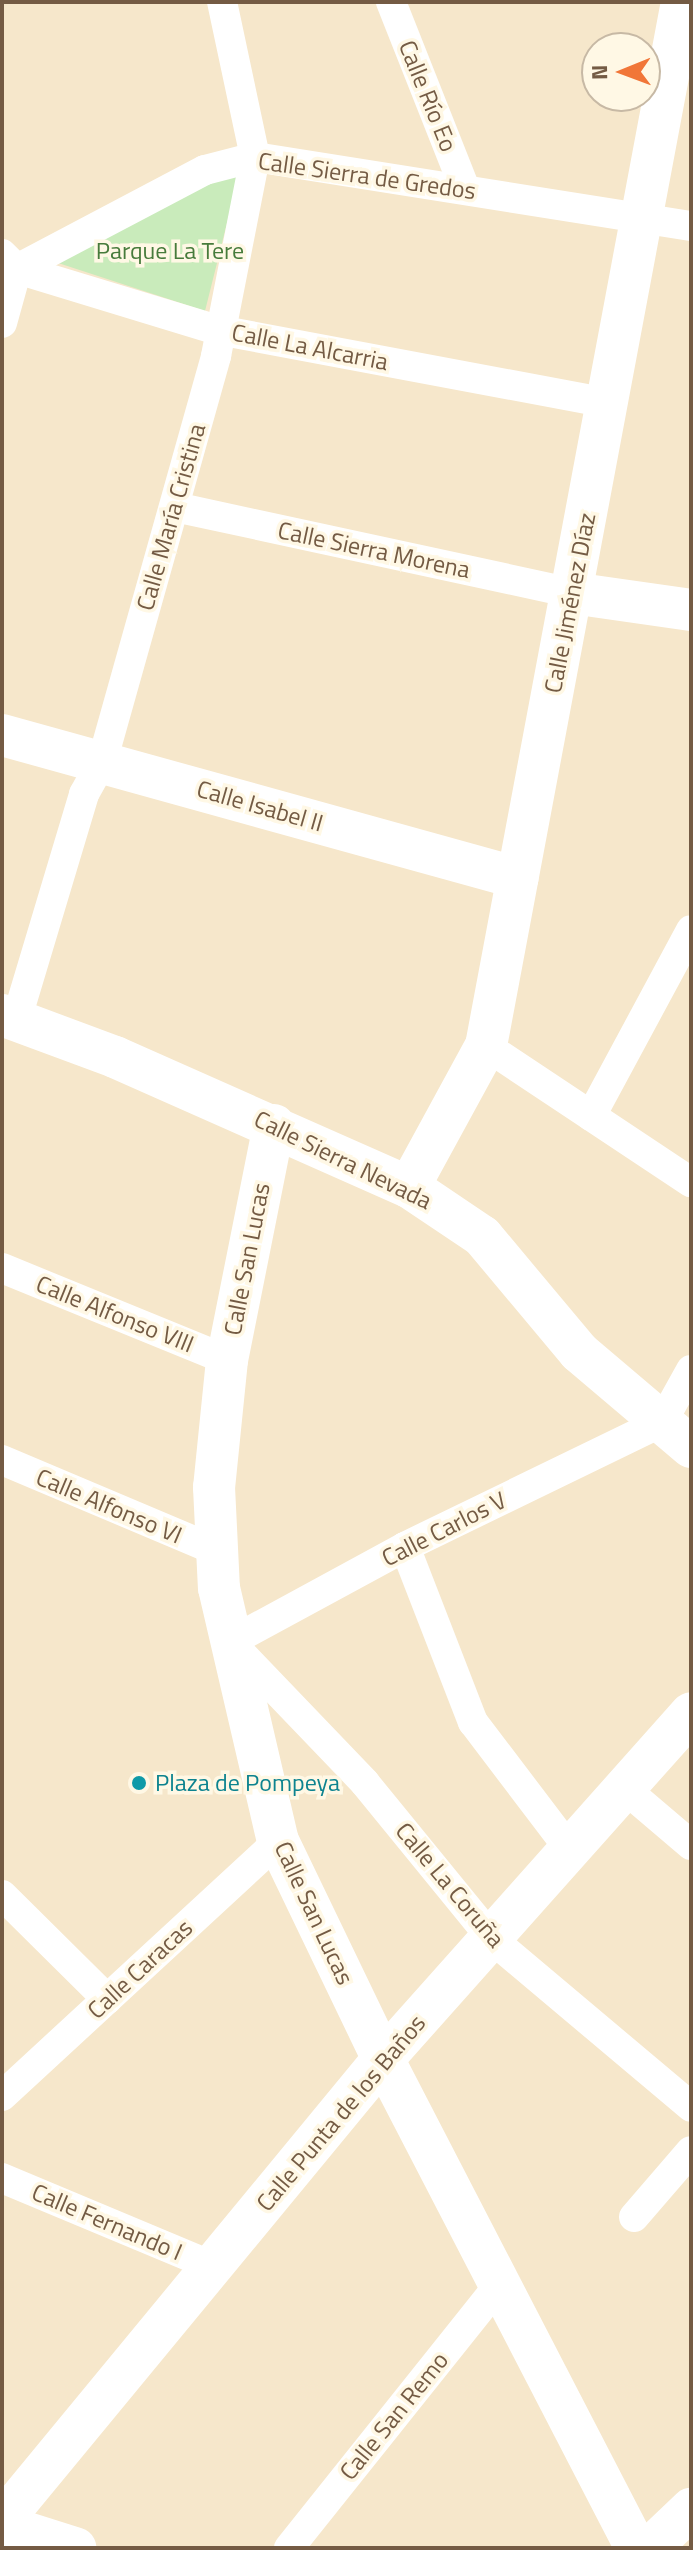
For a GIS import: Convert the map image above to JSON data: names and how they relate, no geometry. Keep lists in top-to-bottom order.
{
  "streets": {
    "street": [
      "Calle Río Eo",
      "Calle Sierra de Gredos",
      "Calle La Alcarria",
      "Calle María Cristina",
      "Calle Sierra Morena",
      "Calle Jiménez Díaz",
      "Calle Isabel II",
      "Calle Sierra Nevada",
      "Calle San Lucas",
      "Calle Alfonso VIII",
      "Calle Alfonso VI",
      "Calle Carlos V",
      "Calle La Coruña",
      "Calle Caracas",
      "Calle Punta de los Baños",
      "Calle Fernando I",
      "Calle San Remo"
    ]
  },
  "crossings": [
    ["Calle Río Eo", "Calle Sierra de Gredos"],
    ["Calle Sierra de Gredos", "Calle La Alcarria"],
    ["Calle Sierra de Gredos", "Calle María Cristina"],
    ["Calle Sierra de Gredos", "Calle Jiménez Díaz"],
    ["Calle La Alcarria", "Calle María Cristina"],
    ["Calle La Alcarria", "Calle Jiménez Díaz"],
    ["Calle María Cristina", "Calle Sierra Morena"],
    ["Calle María Cristina", "Calle Isabel II"],
    ["Calle María Cristina", "Calle Sierra Nevada"],
    ["Calle Sierra Morena", "Calle Jiménez Díaz"],
    ["Calle Jiménez Díaz", "Calle Isabel II"],
    ["Calle Jiménez Díaz", "Calle Sierra Nevada"],
    ["Calle Sierra Nevada", "Calle San Lucas"],
    ["Calle Sierra Nevada", "Calle Carlos V"],
    ["Calle San Lucas", "Calle Alfonso VIII"],
    ["Calle San Lucas", "Calle Alfonso VI"],
    ["Calle San Lucas", "Calle Carlos V"],
    ["Calle San Lucas", "Calle La Coruña"],
    ["Calle San Lucas", "Calle Caracas"],
    ["Calle San Lucas", "Calle Punta de los Baños"],
    ["Calle San Lucas", "Calle San Remo"],
    ["Calle Carlos V", "Calle La Coruña"],
    ["Calle La Coruña", "Calle Punta de los Baños"],
    ["Calle Punta de los Baños", "Calle Fernando I"]
  ],
  "parks": ["Parque La Tere"],
  "places": ["Plaza de Pompeya"],
  "north": "left"
}
